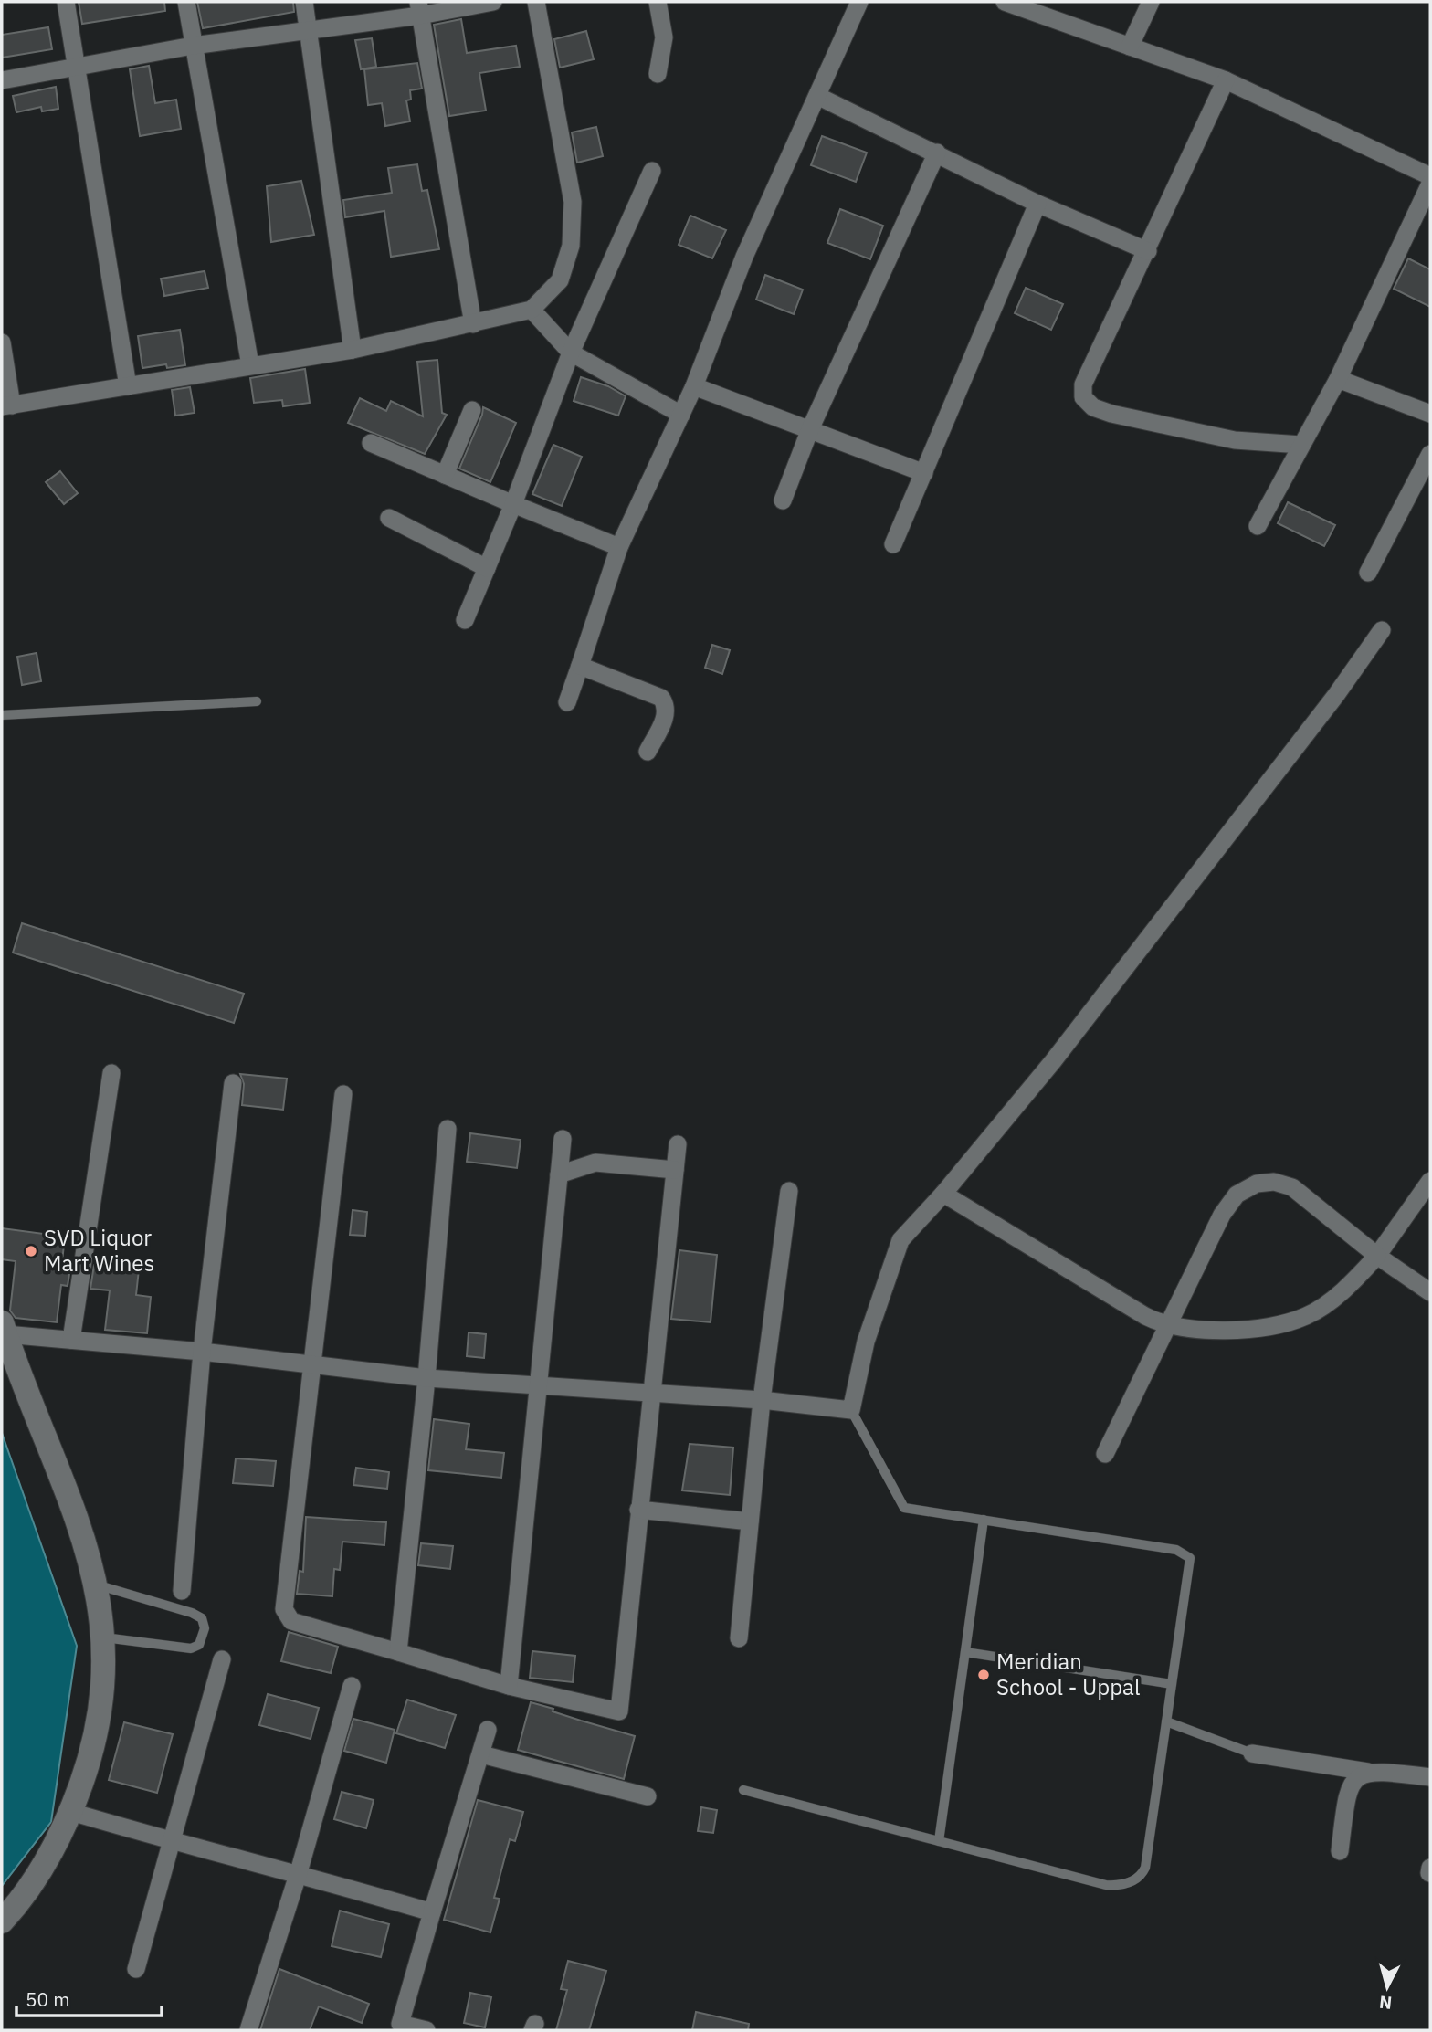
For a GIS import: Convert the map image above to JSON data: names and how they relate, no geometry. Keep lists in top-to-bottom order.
{
  "places": ["SVD Liquor Mart Wines", "Meridian School - Uppal"],
  "scale_bar": "50 m",
  "north": "bottom"
}
